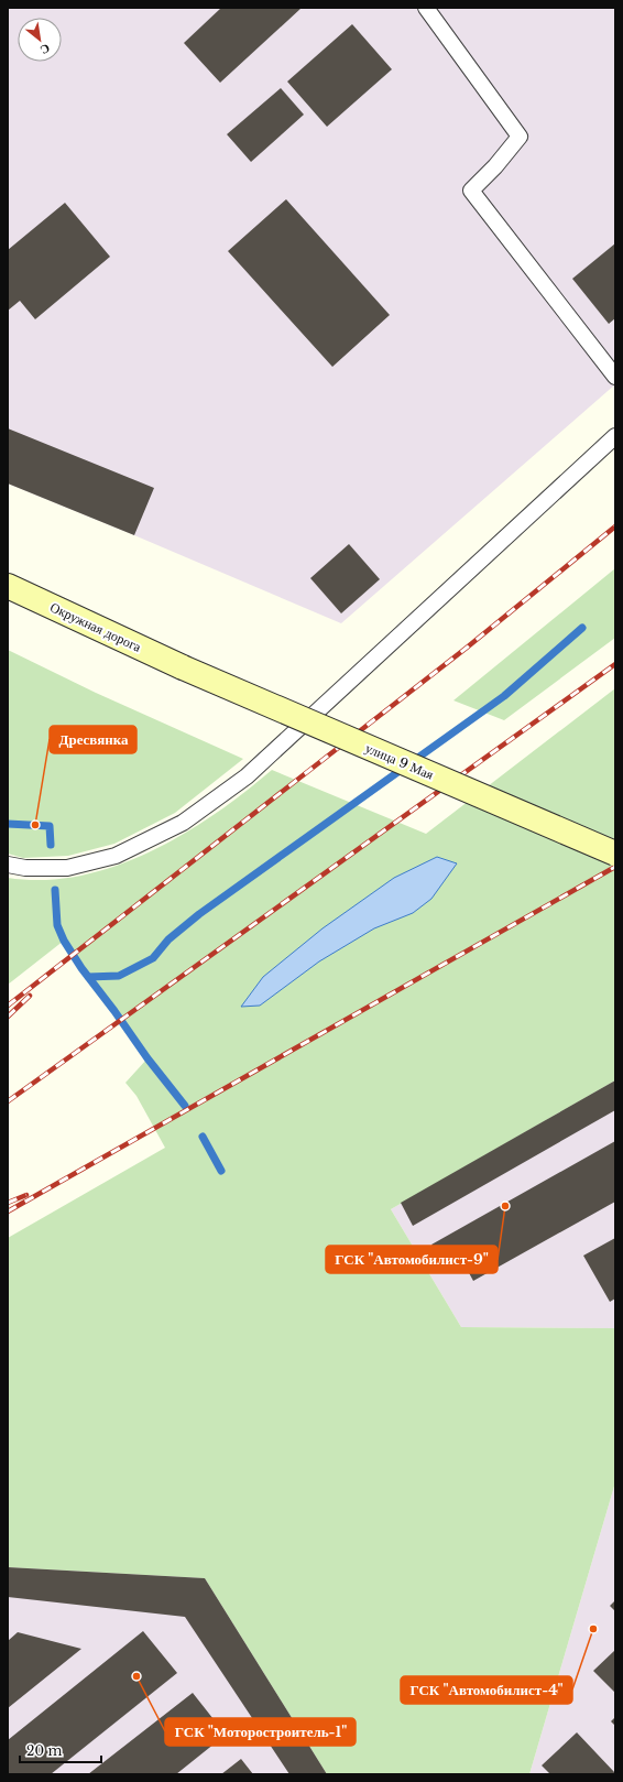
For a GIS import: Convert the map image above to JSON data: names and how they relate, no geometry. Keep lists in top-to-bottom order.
{
  "streets": {
    "main road": ["Окружная дорога", "улица 9 Мая"]
  },
  "crossings": [
    ["Окружная дорога", "улица 9 Мая"]
  ],
  "places": [
    "Дресвянка",
    "ГСК \"Автомобилист-9\"",
    "ГСК \"Автомобилист-4\"",
    "ГСК \"Моторостроитель-1\""
  ],
  "scale_bar": "20 m",
  "north": "bottom right"
}
